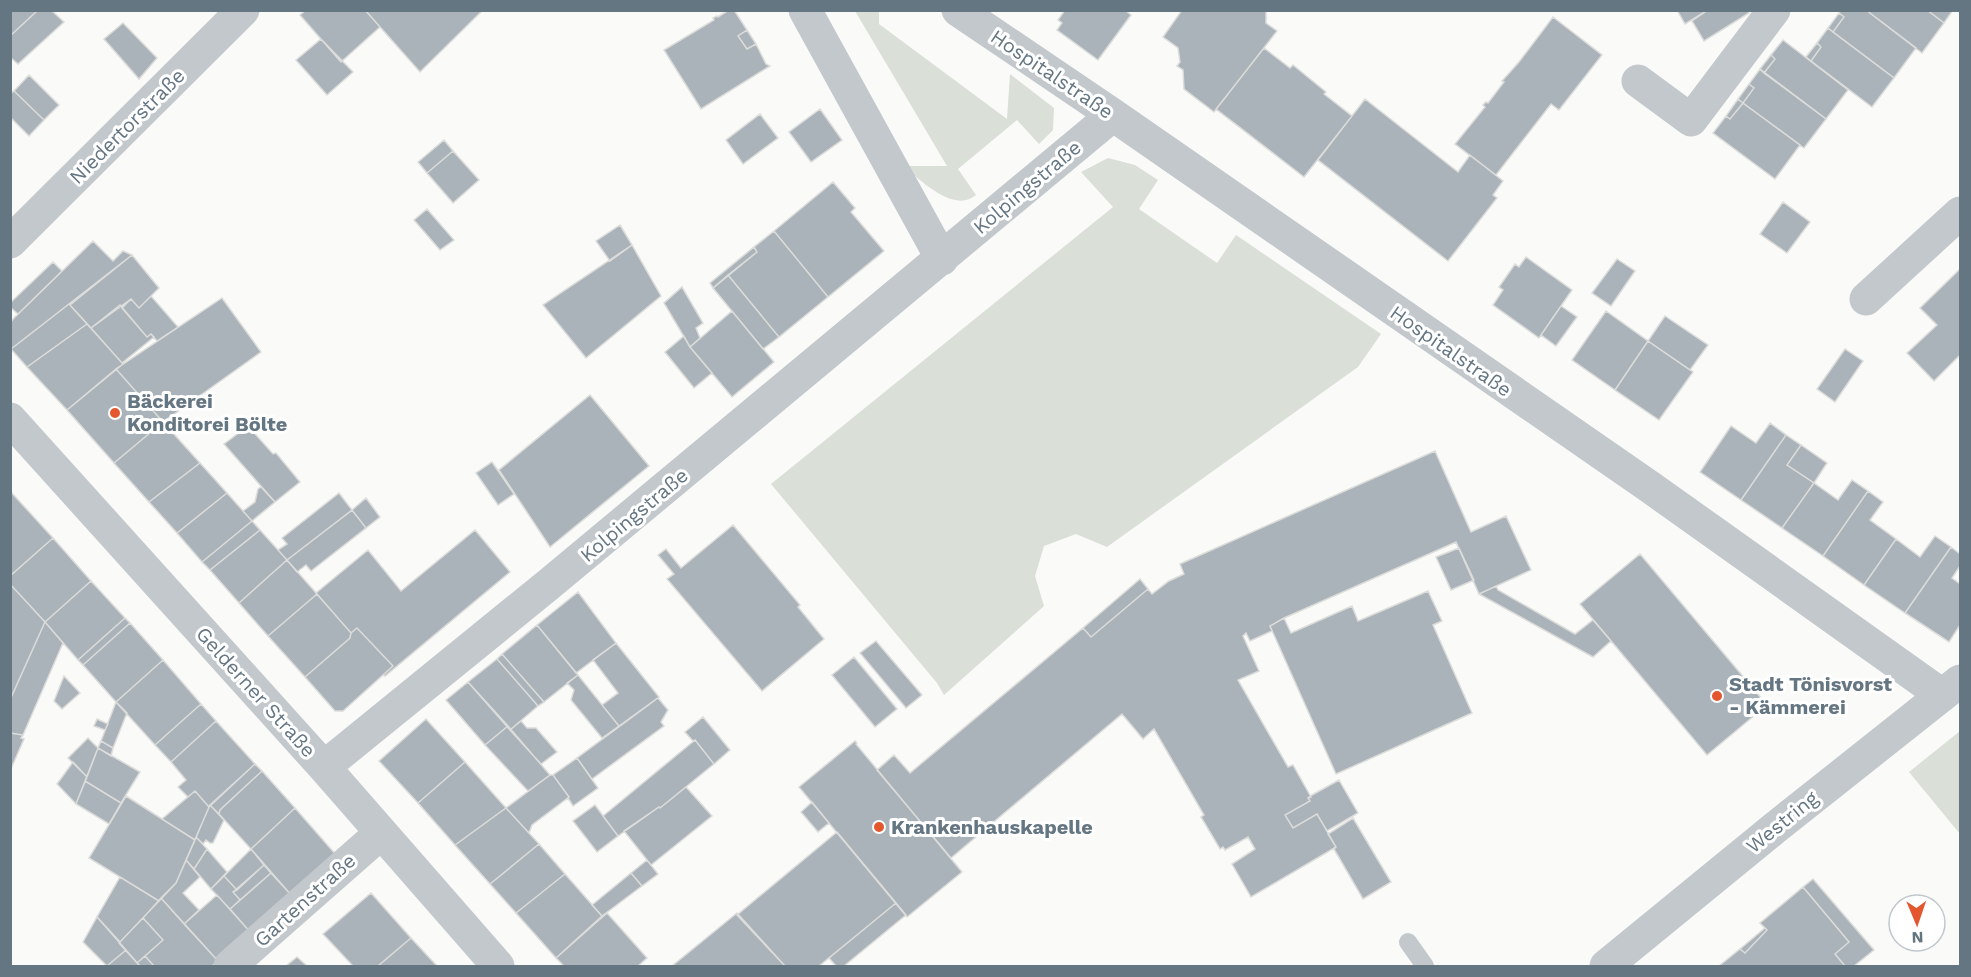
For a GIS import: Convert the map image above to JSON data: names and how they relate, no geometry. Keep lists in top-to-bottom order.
{
  "streets": {
    "street": [
      "Hospitalstraße",
      "Niedertorstraße",
      "Kolpingstraße",
      "Gelderner Straße",
      "Westring",
      "Gartenstraße"
    ]
  },
  "crossings": [
    ["Hospitalstraße", "Kolpingstraße"],
    ["Hospitalstraße", "Westring"],
    ["Kolpingstraße", "Gelderner Straße"],
    ["Gelderner Straße", "Gartenstraße"]
  ],
  "places": ["Bäckerei Konditorei Bölte", "Stadt Tönisvorst - Kämmerei", "Krankenhauskapelle"],
  "north": "bottom"
}
